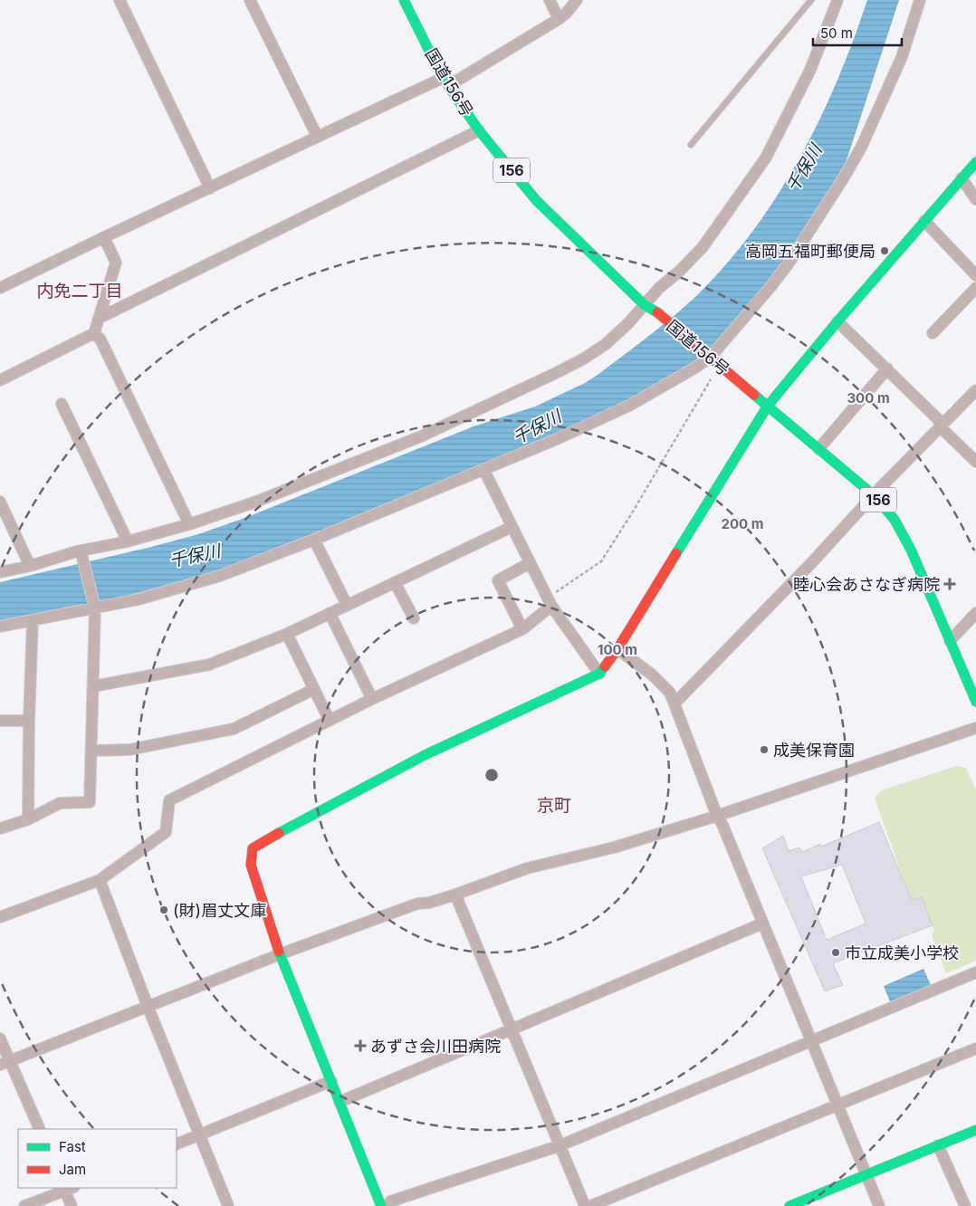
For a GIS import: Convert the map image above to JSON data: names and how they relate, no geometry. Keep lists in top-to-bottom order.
{
  "streets": {
    "main road": ["国道156号", "156"]
  },
  "districts": ["内免二丁目", "京町"],
  "water": ["千保川"],
  "places": {
    "other": [
      "高岡五福町郵便局",
      "成美保育園",
      "(財)眉丈文庫",
      "市立成美小学校"
    ],
    "health": ["睦心会あさなぎ病院", "あずさ会川田病院"]
  },
  "legend": ["Fast", "Jam"],
  "scale_bar": "50 m",
  "rings": ["300 m", "200 m", "100 m"]
}
